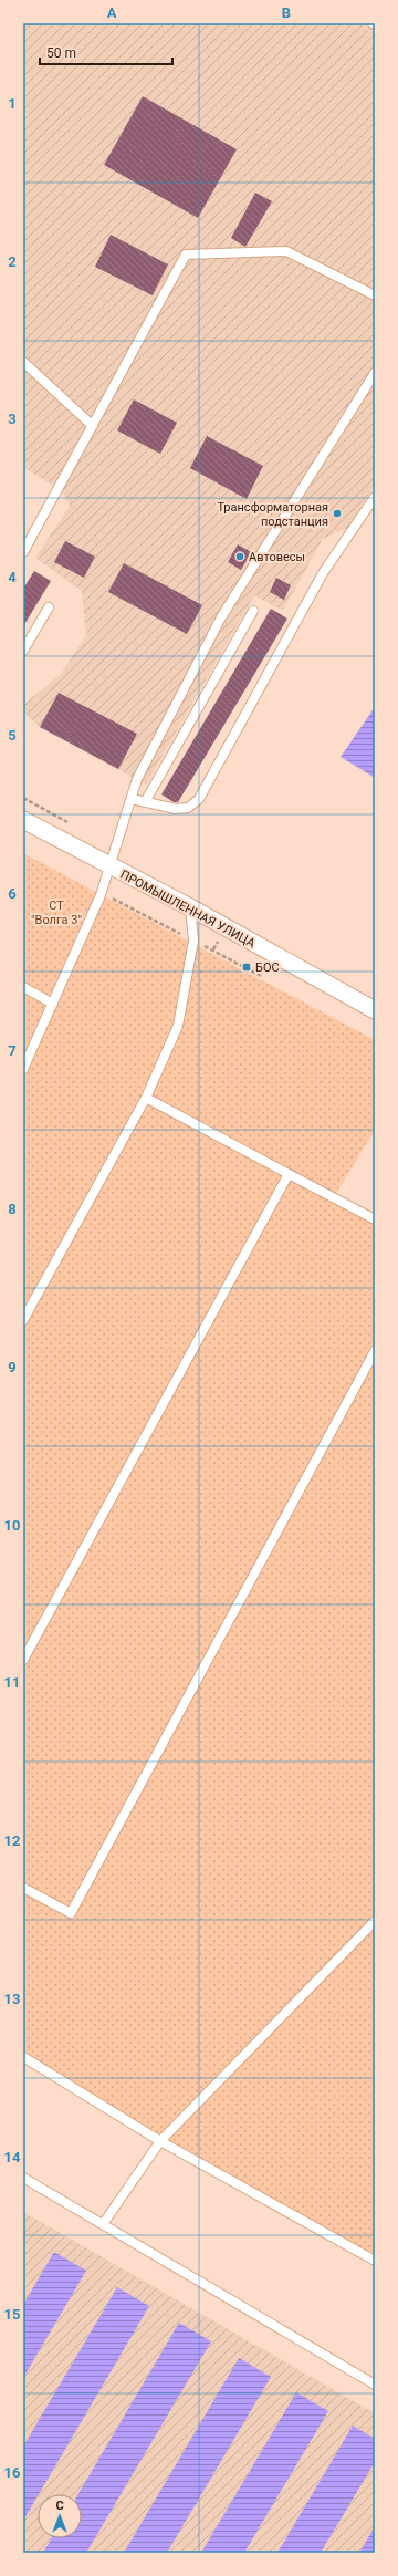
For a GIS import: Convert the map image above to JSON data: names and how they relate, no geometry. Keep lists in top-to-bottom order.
{
  "streets": {
    "street": ["ПРОМЫШЛЕННАЯ УЛИЦА"]
  },
  "parks": ["СТ \"Волга 3\""],
  "places": {
    "other": ["Трансформаторная подстанция", "Автовесы"],
    "transit": ["БОС"]
  },
  "scale_bar": "50 m",
  "north": "top",
  "grid": {
    "columns": ["A", "B"],
    "rows": [
      "1",
      "2",
      "3",
      "4",
      "5",
      "6",
      "7",
      "8",
      "9",
      "10",
      "11",
      "12",
      "13",
      "14",
      "15",
      "16"
    ]
  }
}
